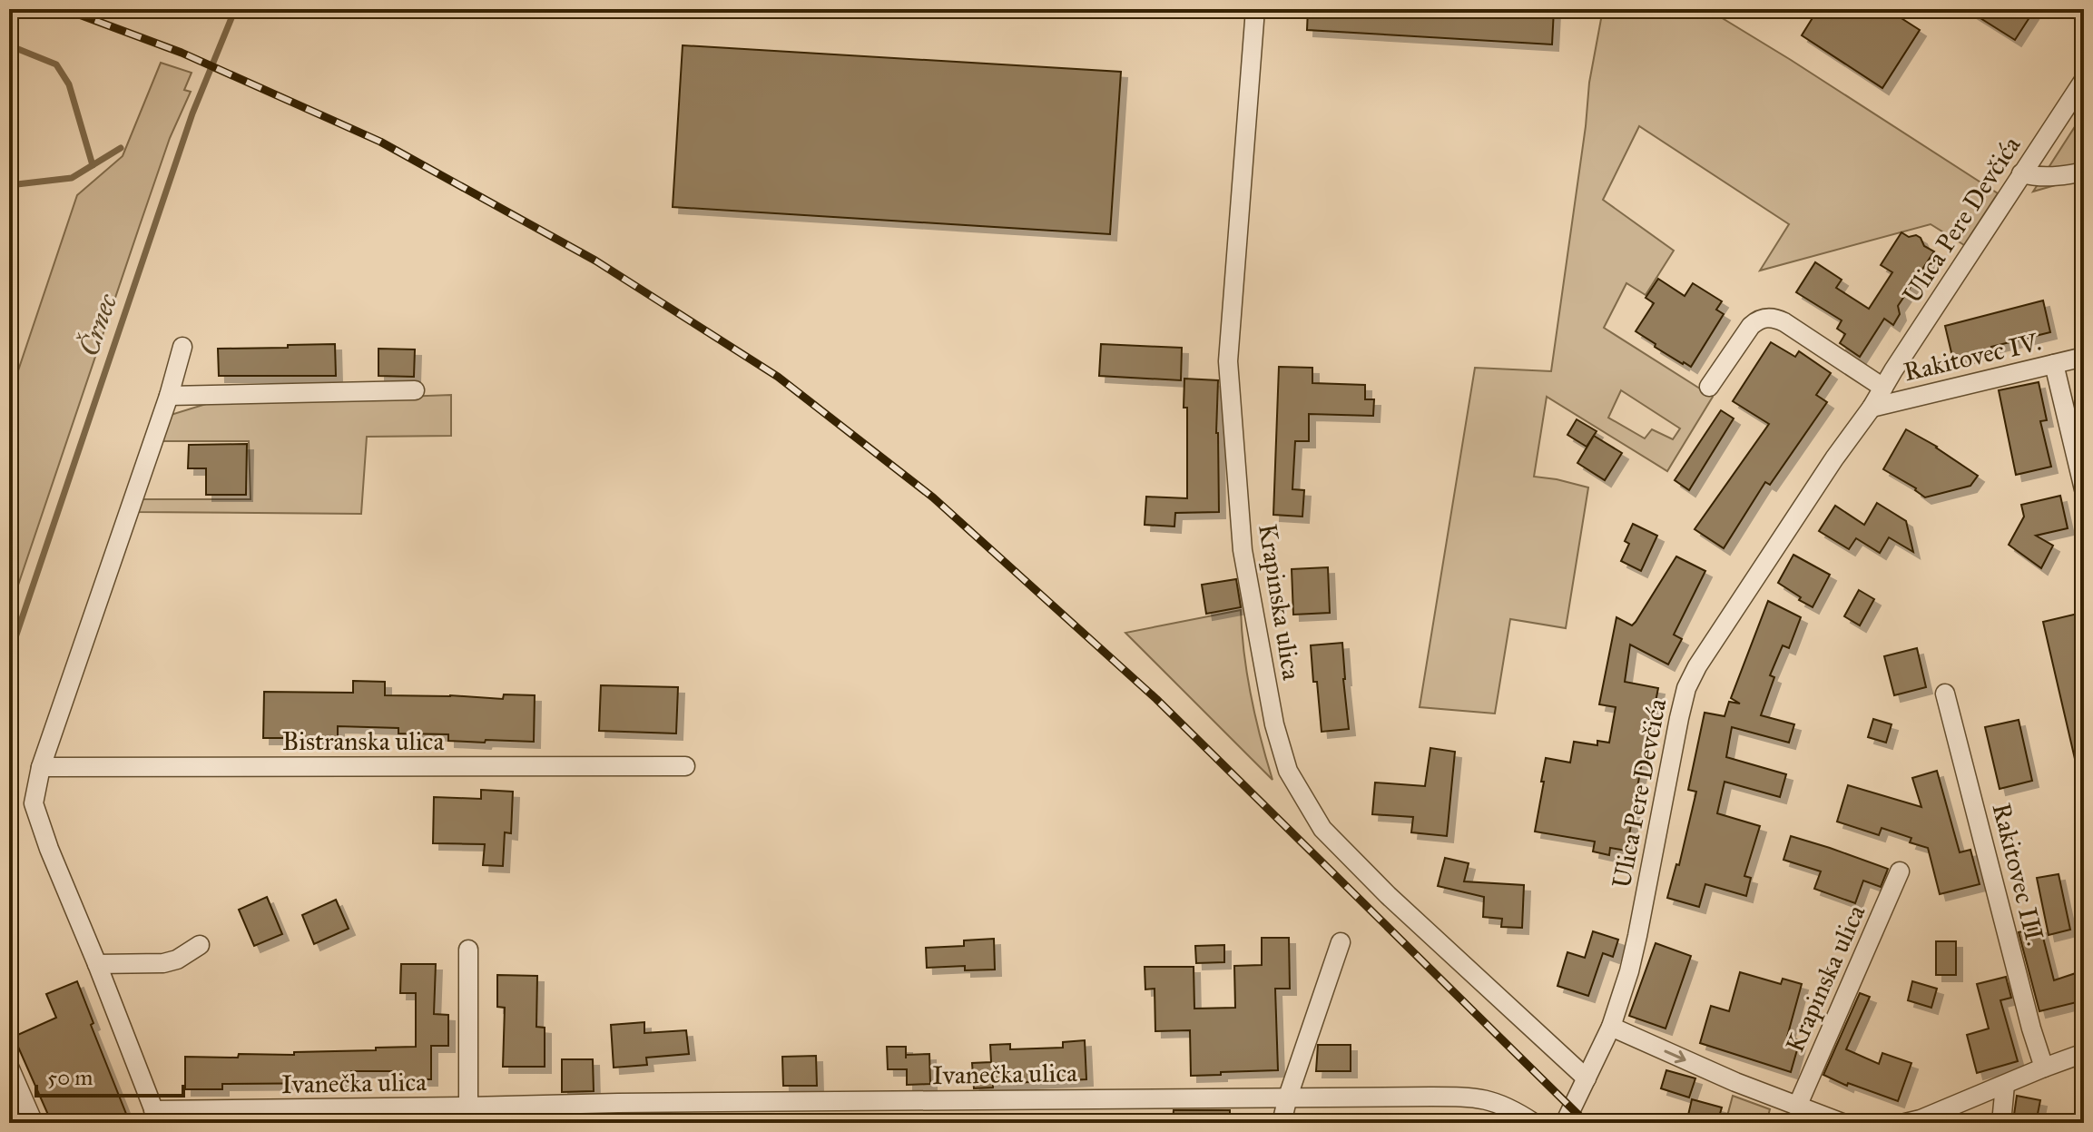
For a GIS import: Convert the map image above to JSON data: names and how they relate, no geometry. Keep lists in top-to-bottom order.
{
  "streets": {
    "street": [
      "Ulica Pere Devčića",
      "Rakitovec IV.",
      "Krapinska ulica",
      "Bistranska ulica",
      "Rakitovec III.",
      "Ivanečka ulica"
    ]
  },
  "crossings": [
    ["Ulica Pere Devčića", "Rakitovec IV."],
    ["Ulica Pere Devčića", "Krapinska ulica"]
  ],
  "water": ["Črnec"],
  "scale_bar": "50 m"
}
